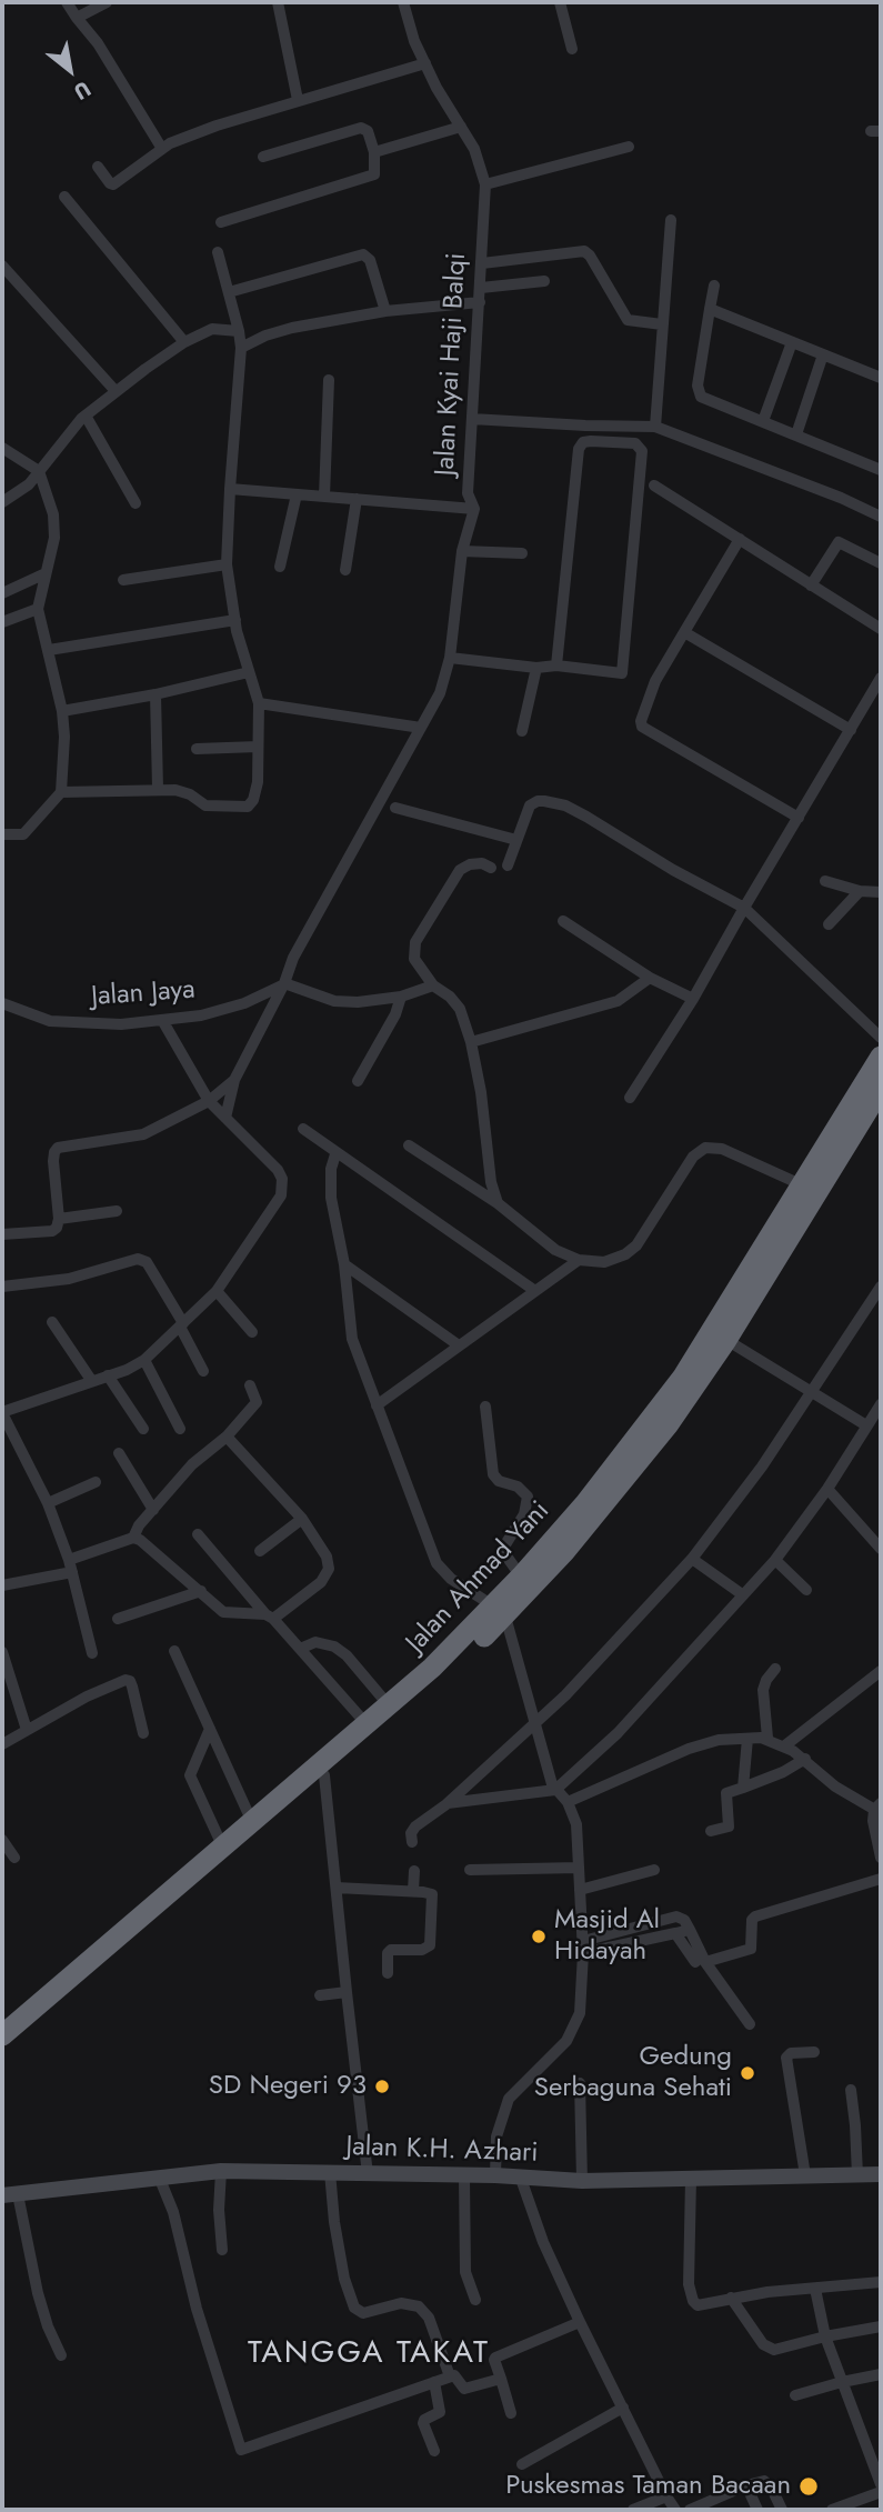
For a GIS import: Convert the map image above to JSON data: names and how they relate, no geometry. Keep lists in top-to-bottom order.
{
  "streets": {
    "highway": ["Jalan Ahmad Yani"],
    "street": ["Jalan Kyai Haji Balqi", "Jalan Jaya", "Jalan K.H. Azhari"]
  },
  "crossings": [
    ["Jalan Kyai Haji Balqi", "Jalan Jaya"]
  ],
  "districts": ["TANGGA TAKAT"],
  "places": [
    "Masjid Al Hidayah",
    "Gedung Serbaguna Sehati",
    "SD Negeri 93",
    "Puskesmas Taman Bacaan"
  ],
  "north": "bottom right"
}
